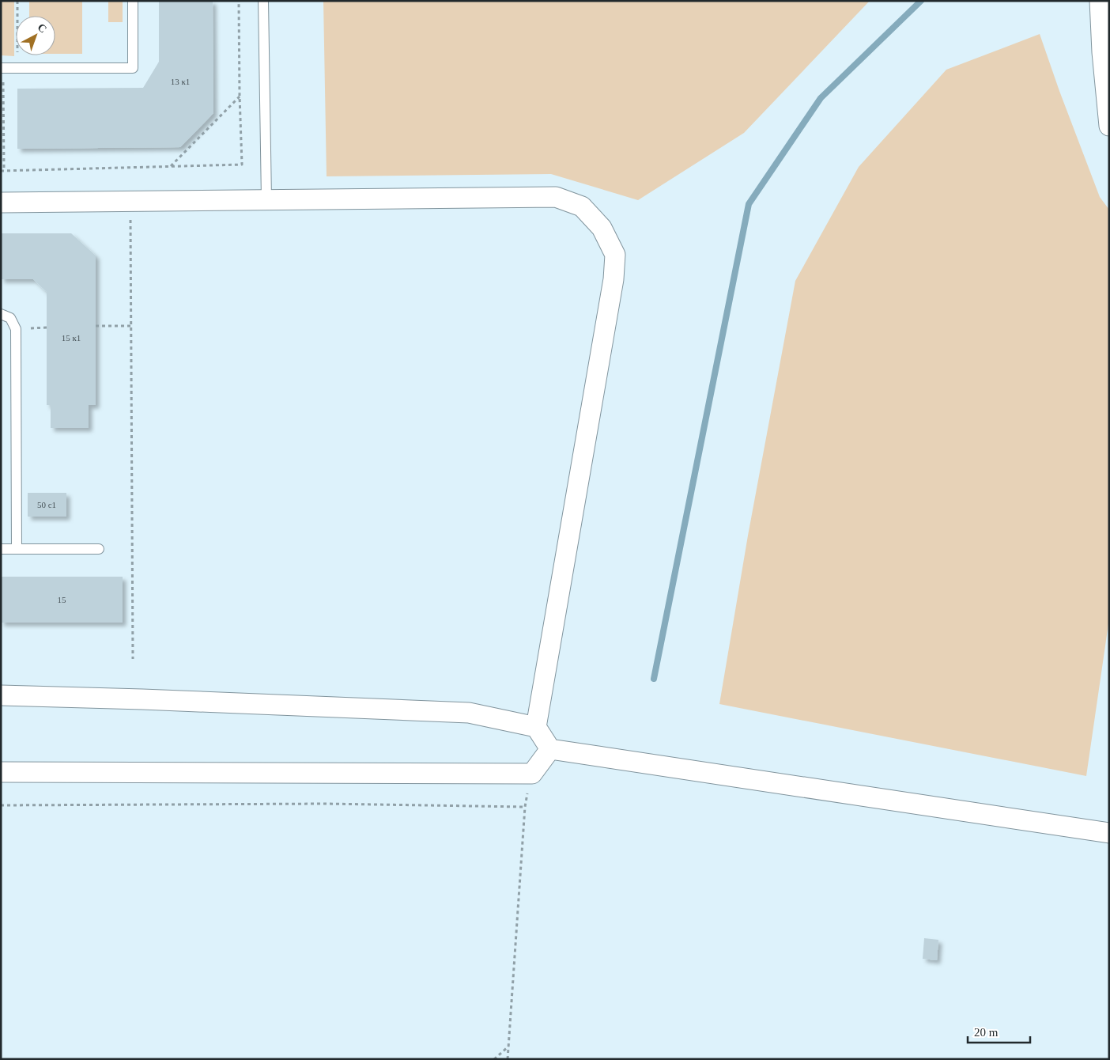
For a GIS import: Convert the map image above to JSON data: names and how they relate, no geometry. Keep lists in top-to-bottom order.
{
  "house_numbers": [
    "13 к1",
    "15 к1",
    "50 с1",
    "15"
  ],
  "scale_bar": "20 m",
  "north": "top right"
}
